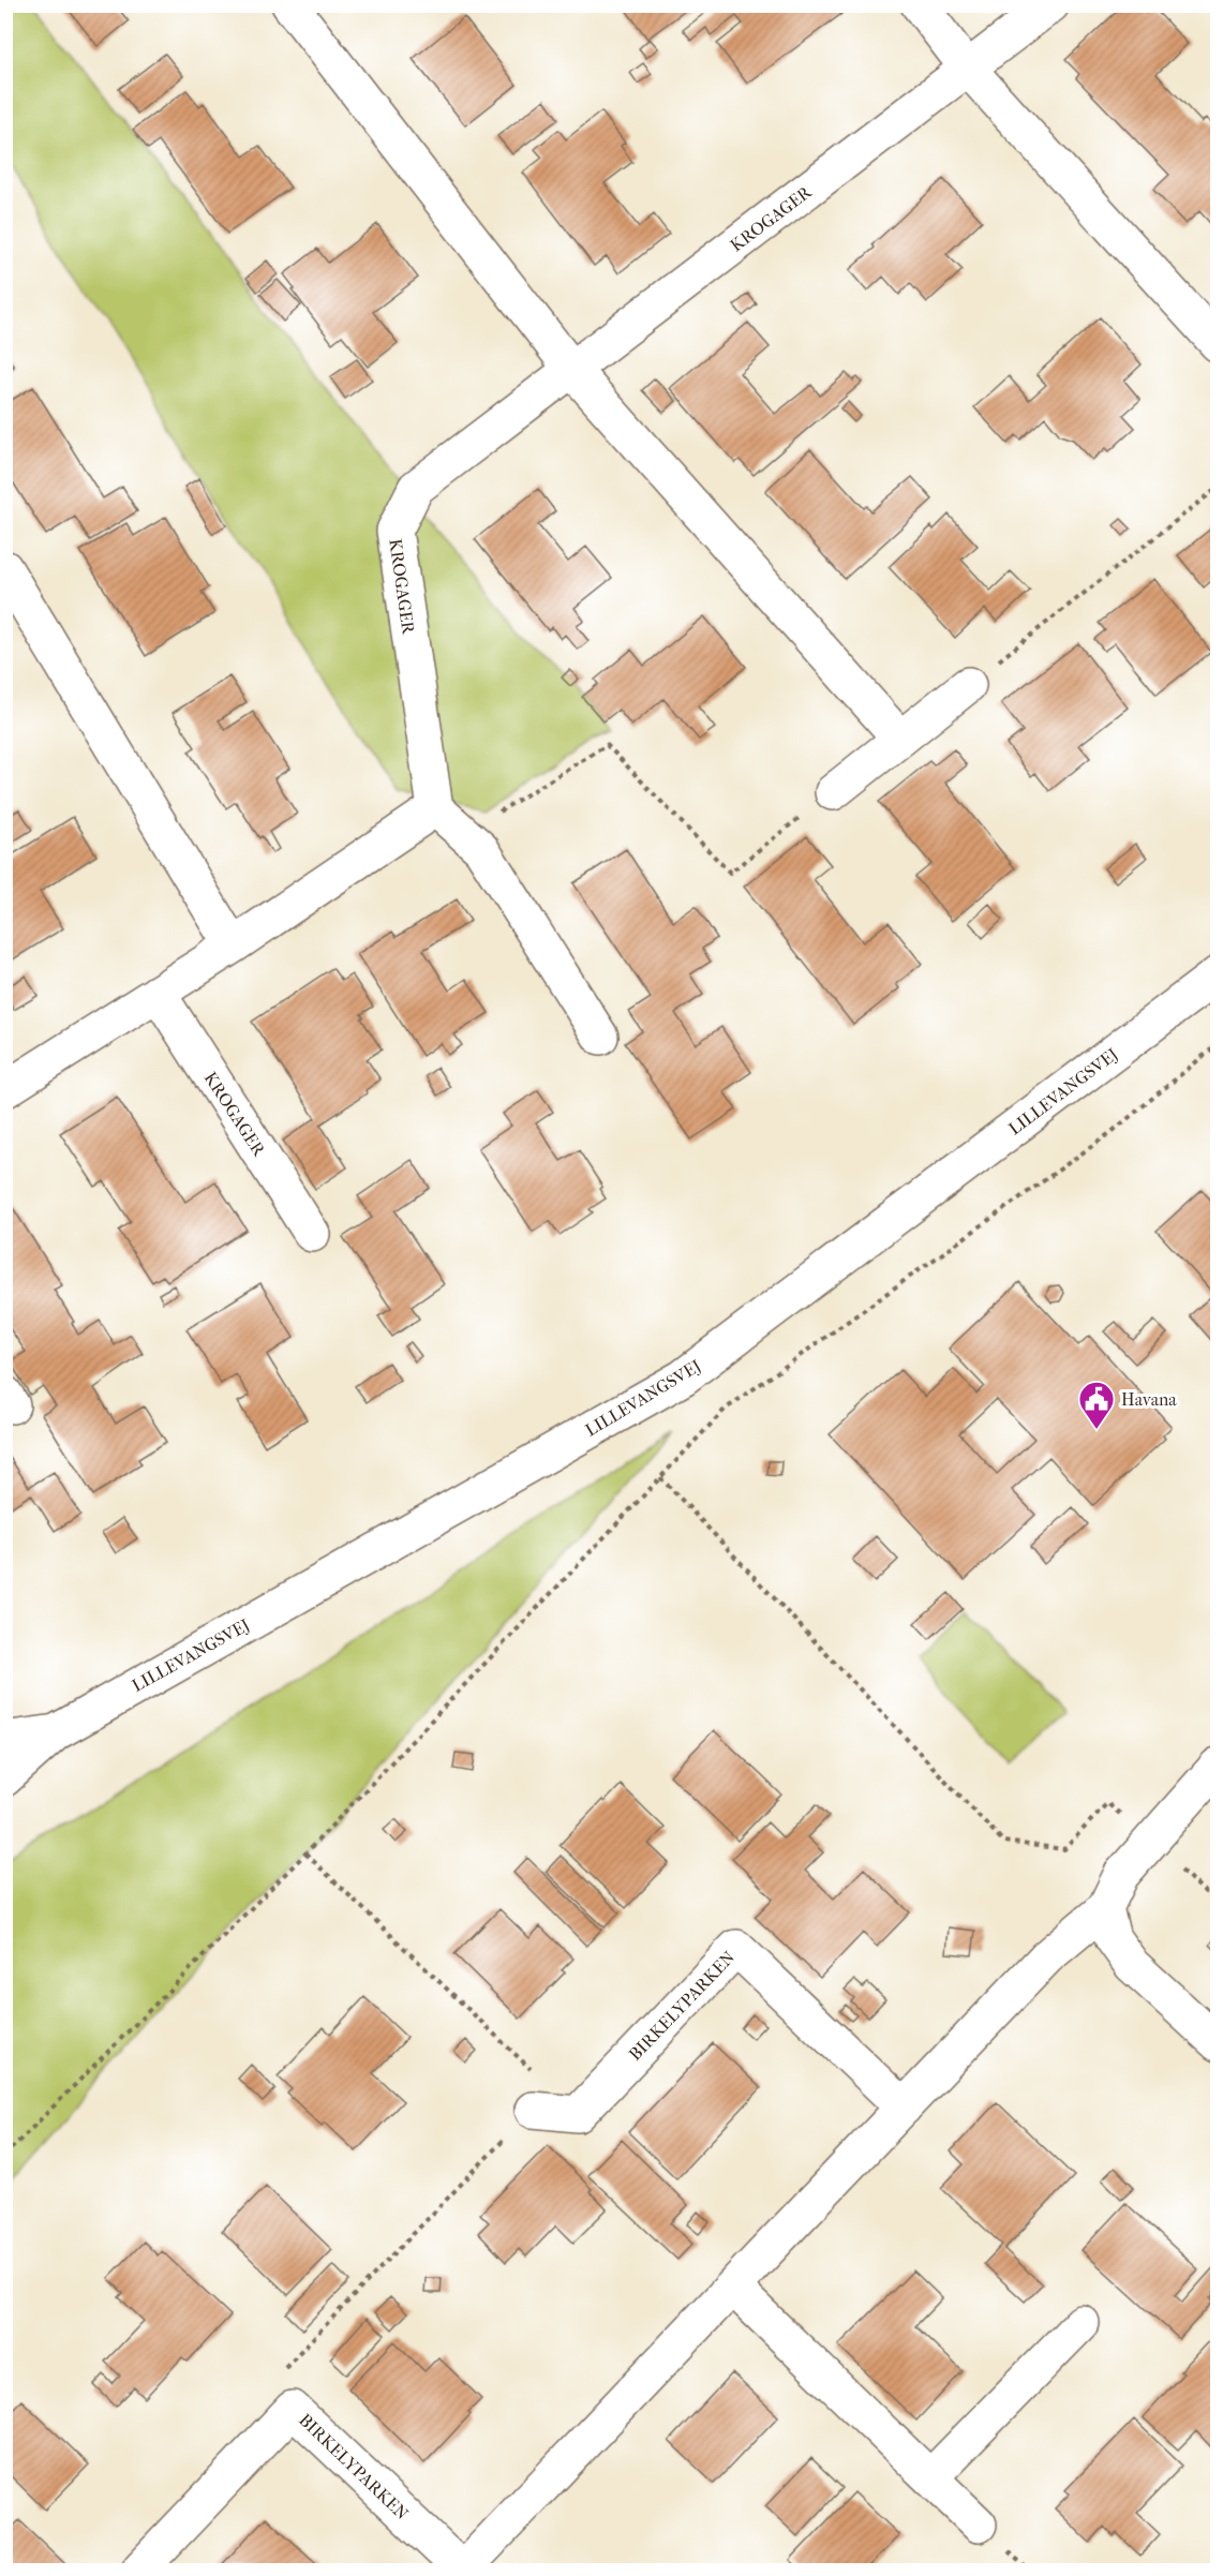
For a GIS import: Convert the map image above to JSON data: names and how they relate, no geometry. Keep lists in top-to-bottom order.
{
  "streets": {
    "street": ["KROGAGER", "LILLEVANGSVEJ", "BIRKELYPARKEN"]
  },
  "places": {
    "public building": ["Havana"]
  }
}
